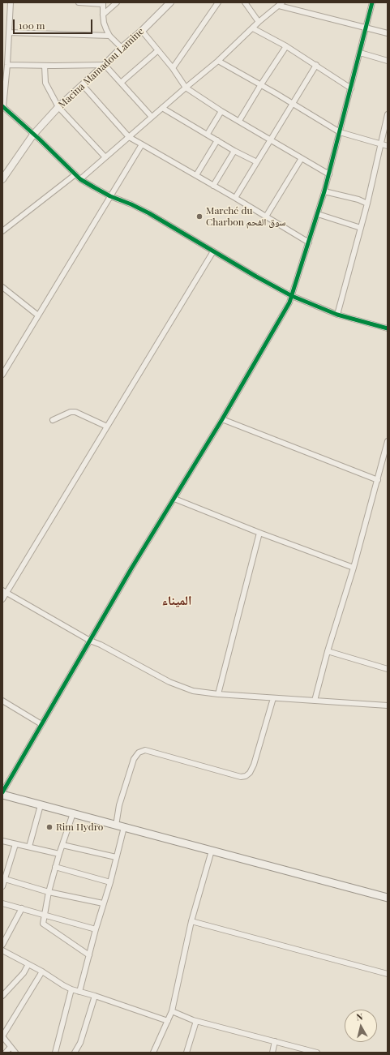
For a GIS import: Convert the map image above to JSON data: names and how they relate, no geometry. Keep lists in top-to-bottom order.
{
  "streets": {
    "street": ["Macina Mamadou Lamine"]
  },
  "districts": ["الميناء"],
  "places": ["Marché du Charbon سوق الفحم", "Rim Hydro"],
  "scale_bar": "100 m",
  "north": "top"
}
